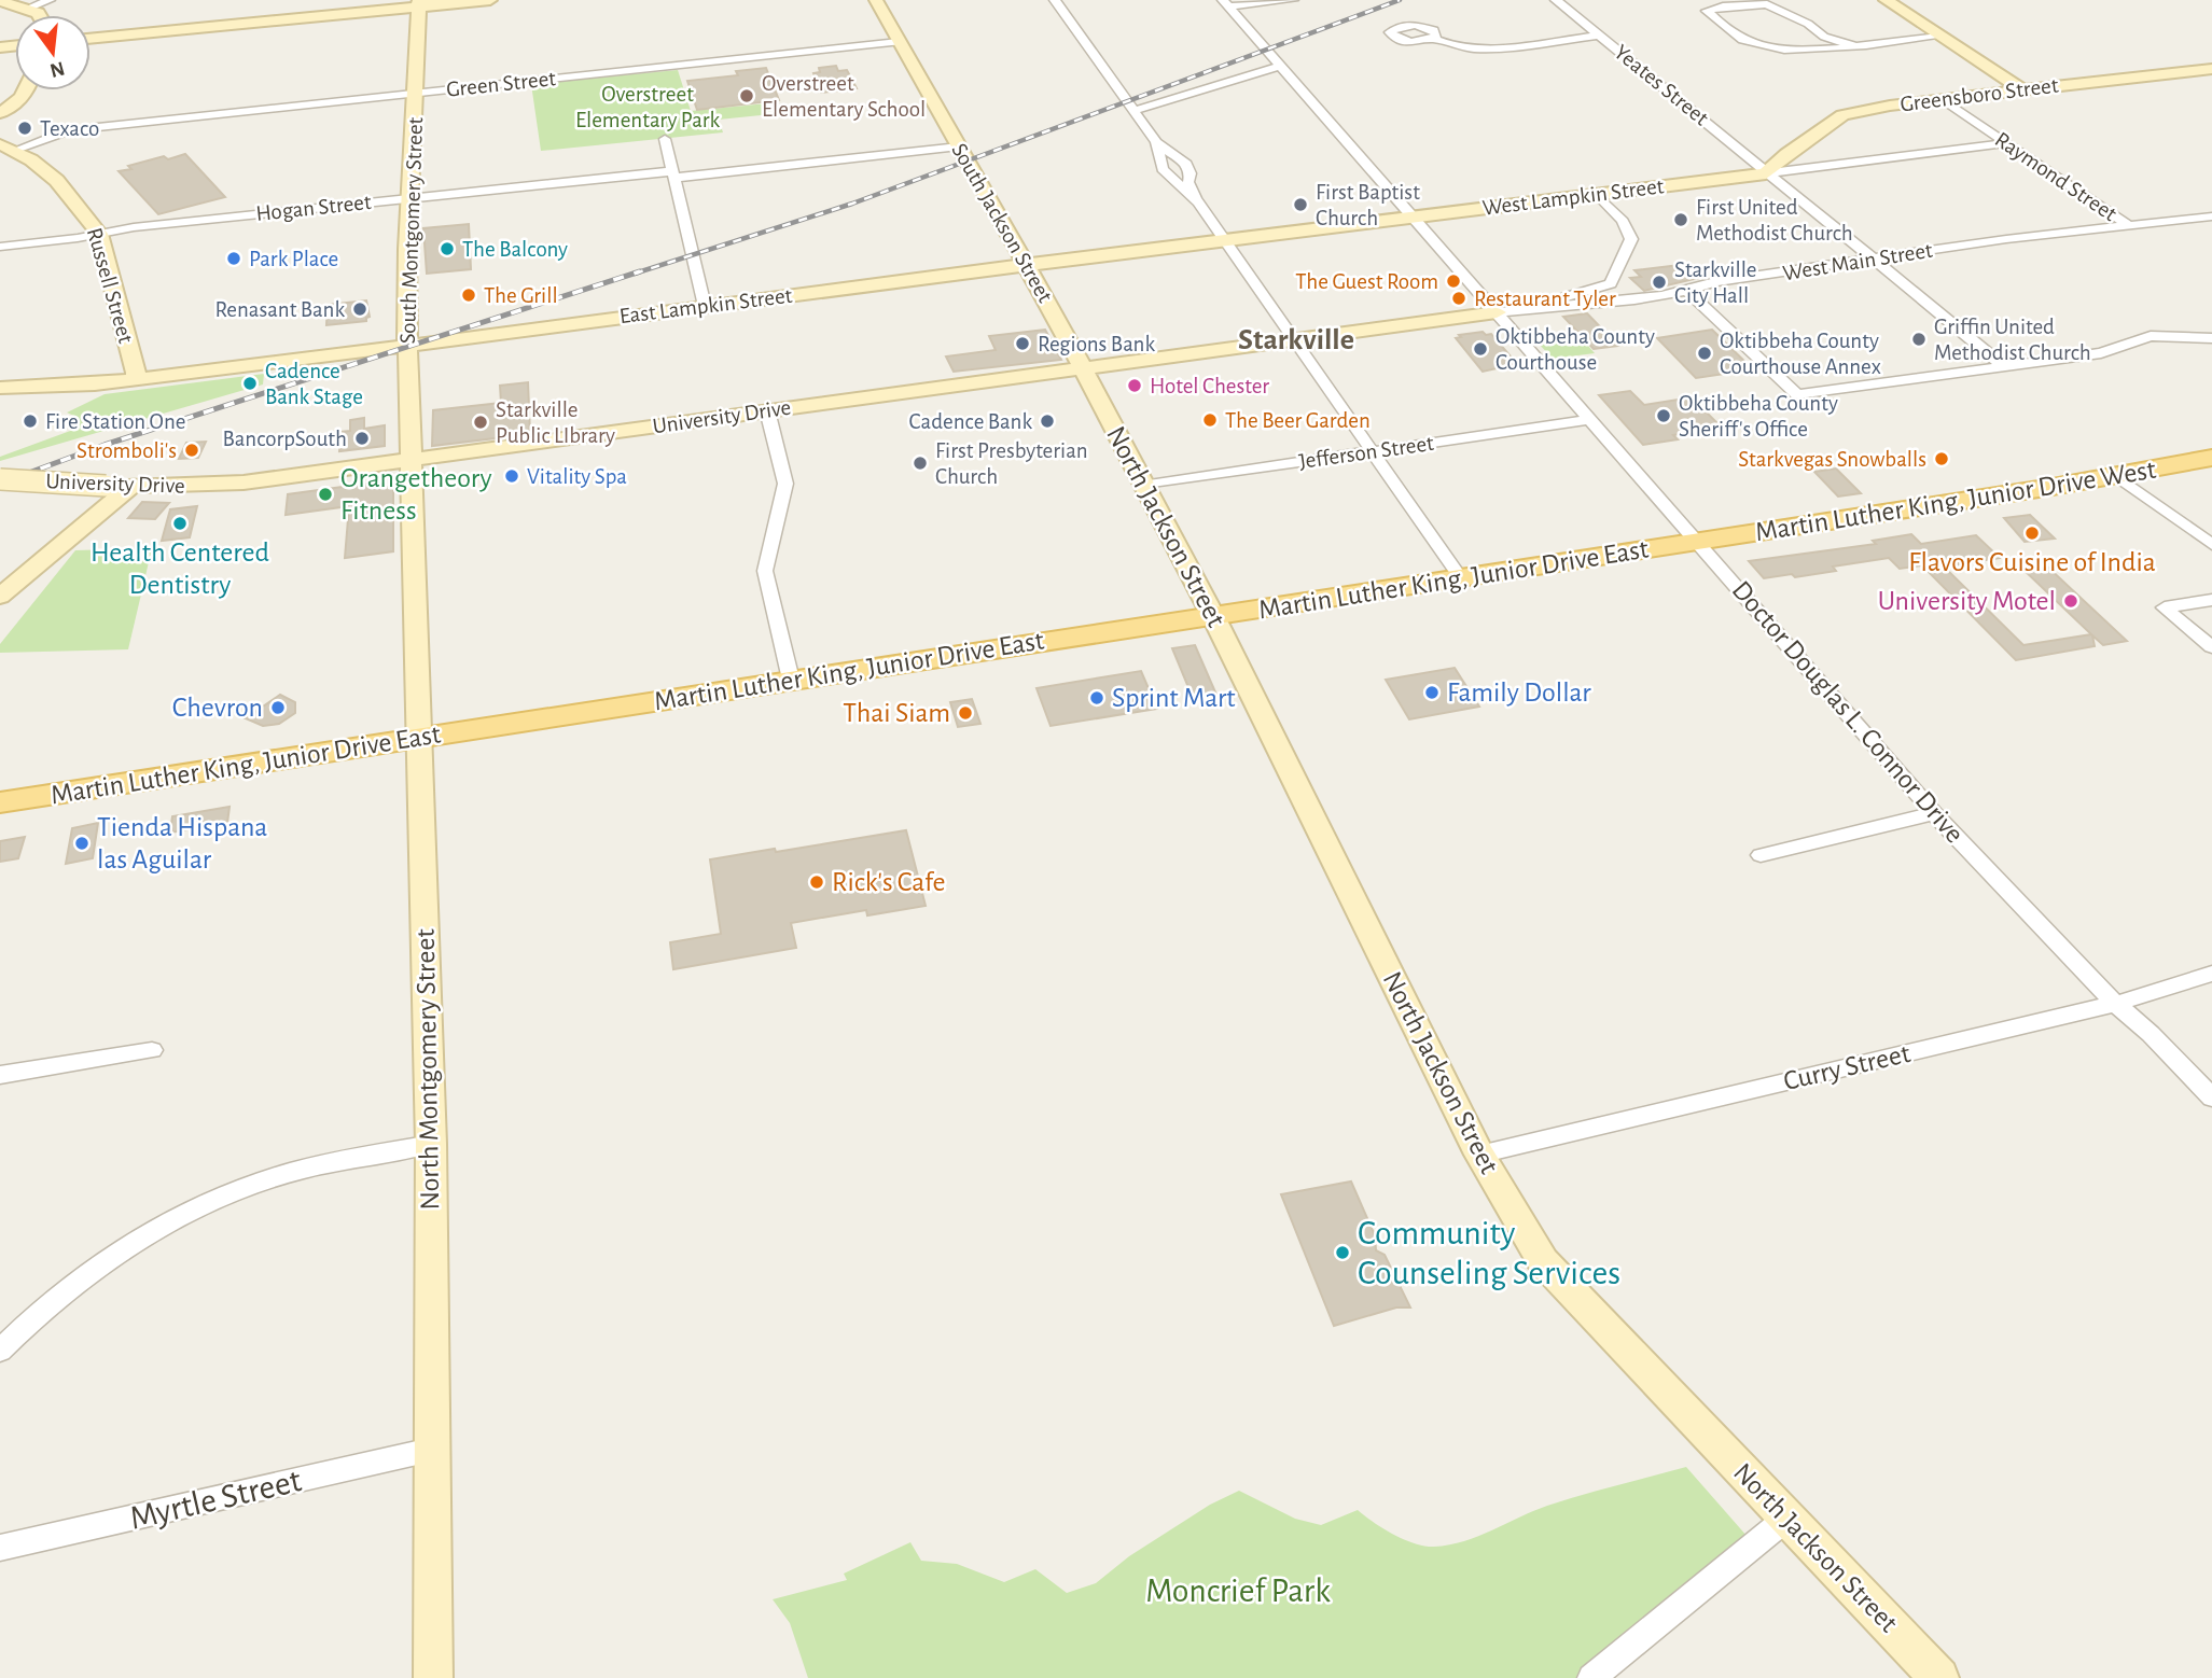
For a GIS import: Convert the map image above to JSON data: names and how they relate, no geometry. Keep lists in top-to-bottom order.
{
  "streets": {
    "main road": ["Martin Luther King, Junior Drive West", "Martin Luther King, Junior Drive East"],
    "street": [
      "Green Street",
      "Yeates Street",
      "Greensboro Street",
      "Raymond Street",
      "West Lampkin Street",
      "Hogan Street",
      "South Jackson Street",
      "South Montgomery Street",
      "West Main Street",
      "Russell Street",
      "East Lampkin Street",
      "University Drive",
      "Jefferson Street",
      "North Jackson Street",
      "Doctor Douglas L. Connor Drive",
      "Curry Street",
      "North Montgomery Street",
      "Myrtle Street"
    ]
  },
  "crossings": [
    ["Green Street", "South Jackson Street"],
    ["Green Street", "South Montgomery Street"],
    ["Green Street", "Russell Street"],
    ["Yeates Street", "Greensboro Street"],
    ["Yeates Street", "West Lampkin Street"],
    ["Yeates Street", "West Main Street"],
    ["Greensboro Street", "Raymond Street"],
    ["Greensboro Street", "West Lampkin Street"],
    ["Raymond Street", "West Lampkin Street"],
    ["Raymond Street", "West Main Street"],
    ["West Lampkin Street", "East Lampkin Street"],
    ["West Lampkin Street", "Doctor Douglas L. Connor Drive"],
    ["Hogan Street", "South Jackson Street"],
    ["Hogan Street", "South Montgomery Street"],
    ["Hogan Street", "Russell Street"],
    ["South Jackson Street", "East Lampkin Street"],
    ["South Jackson Street", "University Drive"],
    ["South Jackson Street", "North Jackson Street"],
    ["South Montgomery Street", "East Lampkin Street"],
    ["South Montgomery Street", "University Drive"],
    ["South Montgomery Street", "North Montgomery Street"],
    ["West Main Street", "University Drive"],
    ["West Main Street", "Doctor Douglas L. Connor Drive"],
    ["Russell Street", "East Lampkin Street"],
    ["East Lampkin Street", "Doctor Douglas L. Connor Drive"],
    ["University Drive", "North Jackson Street"],
    ["University Drive", "Doctor Douglas L. Connor Drive"],
    ["University Drive", "North Montgomery Street"],
    ["Jefferson Street", "North Jackson Street"],
    ["Jefferson Street", "Doctor Douglas L. Connor Drive"],
    ["Martin Luther King, Junior Drive West", "Martin Luther King, Junior Drive East"],
    ["Martin Luther King, Junior Drive West", "Doctor Douglas L. Connor Drive"],
    ["North Jackson Street", "Martin Luther King, Junior Drive East"],
    ["North Jackson Street", "Curry Street"],
    ["Martin Luther King, Junior Drive East", "Doctor Douglas L. Connor Drive"],
    ["Martin Luther King, Junior Drive East", "North Montgomery Street"],
    ["Doctor Douglas L. Connor Drive", "Curry Street"],
    ["North Montgomery Street", "Myrtle Street"]
  ],
  "districts": ["Starkville"],
  "parks": ["Overstreet Elementary Park", "Moncrief Park"],
  "places": [
    "Overstreet Elementary School",
    "Texaco",
    "First Baptist Church",
    "First United Methodist Church",
    "The Balcony",
    "Park Place",
    "The Guest Room",
    "Starkville City Hall",
    "The Grill",
    "Restaurant Tyler",
    "Renasant Bank",
    "Griffin United Methodist Church",
    "Regions Bank",
    "Oktibbeha County Courthouse",
    "Oktibbeha County Courthouse Annex",
    "Cadence Bank Stage",
    "Hotel Chester",
    "Oktibbeha County Sheriff's Office",
    "The Beer Garden",
    "Fire Station One",
    "Cadence Bank",
    "Starkville Public LIbrary",
    "BancorpSouth",
    "Stromboli's",
    "Starkvegas Snowballs",
    "First Presbyterian Church",
    "Vitality Spa",
    "Orangetheory Fitness",
    "Health Centered Dentistry",
    "Flavors Cuisine of India",
    "University Motel",
    "Family Dollar",
    "Sprint Mart",
    "Chevron",
    "Thai Siam",
    "Tienda Hispana las Aguilar",
    "Rick's Cafe",
    "Community Counseling Services"
  ],
  "north": "bottom"
}
